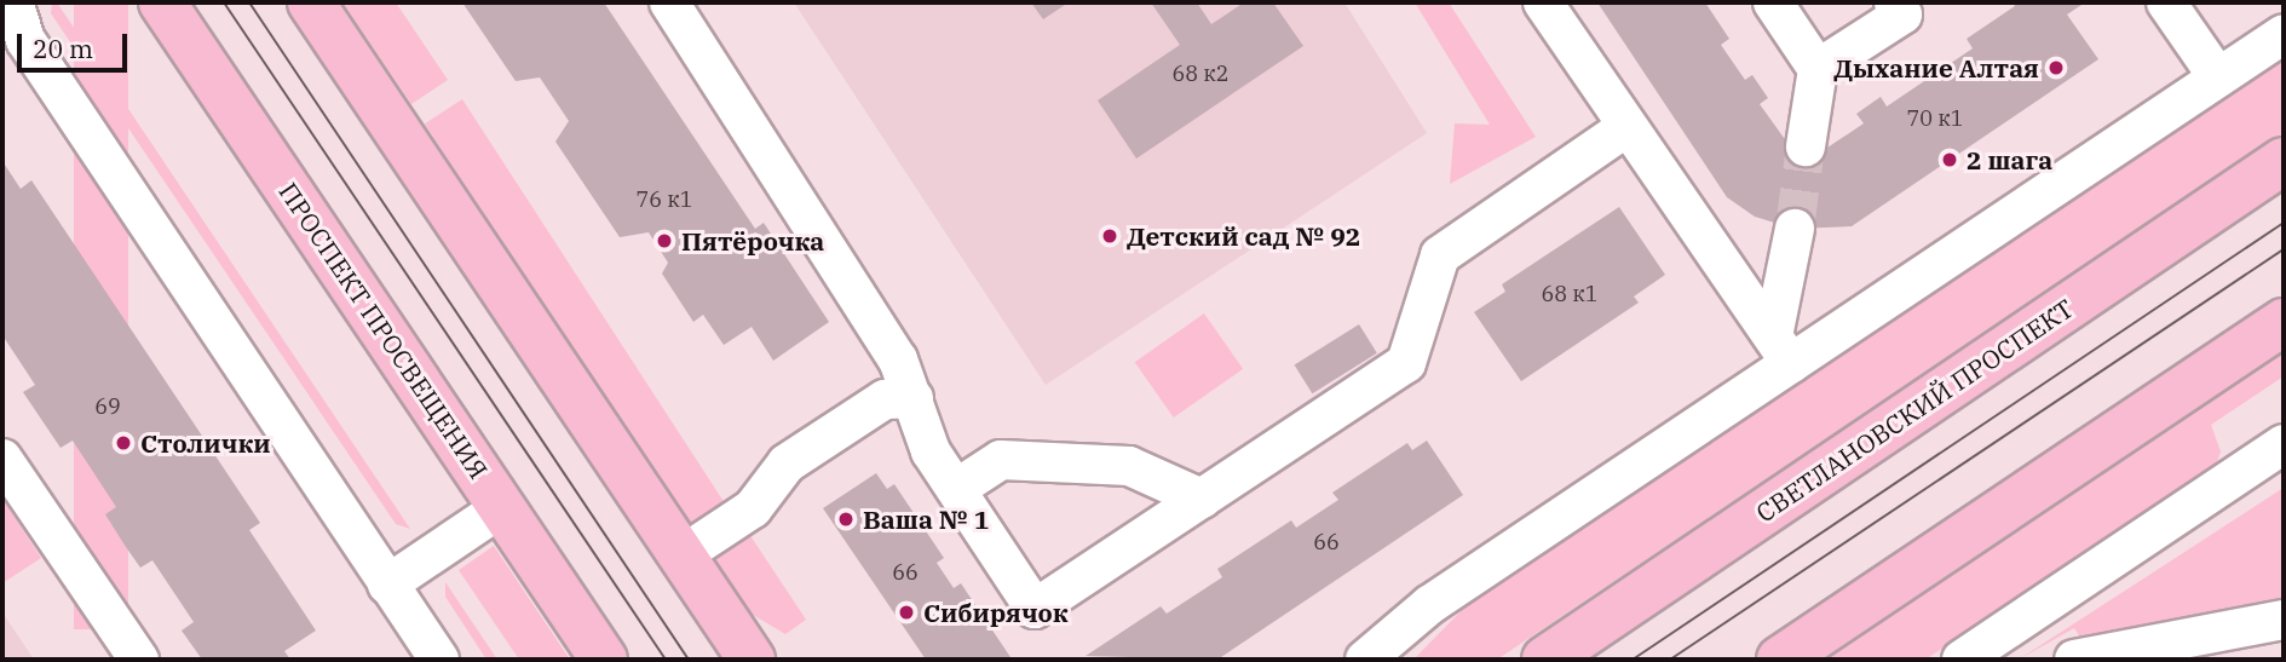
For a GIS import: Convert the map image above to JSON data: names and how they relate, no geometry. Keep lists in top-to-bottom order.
{
  "streets": {
    "main road": ["ПРОСПЕКТ ПРОСВЕЩЕНИЯ", "СВЕТЛАНОВСКИЙ ПРОСПЕКТ"]
  },
  "places": [
    "Дыхание Алтая",
    "2 шага",
    "Детский сад № 92",
    "Пятёрочка",
    "Столички",
    "Ваша № 1",
    "Сибирячок"
  ],
  "house_numbers": [
    "68 к2",
    "70 к1",
    "76 к1",
    "68 к1",
    "69",
    "66",
    "66"
  ],
  "scale_bar": "20 m"
}
